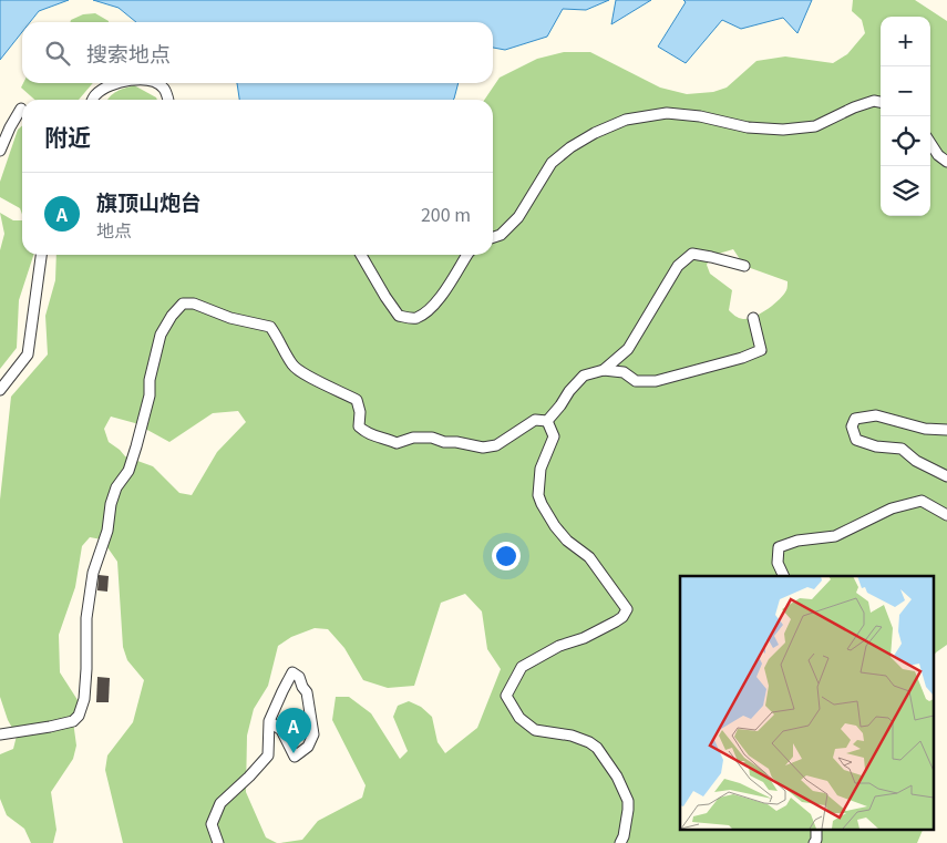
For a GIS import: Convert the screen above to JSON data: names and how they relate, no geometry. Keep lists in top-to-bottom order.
{
  "page": {
    "map_buttons": ["+", "−"],
    "search": "搜索地点",
    "heading": "附近",
    "list": [
      {
        "mark": "A",
        "name": "旗顶山炮台",
        "note": "地点",
        "value": "200 m"
      }
    ],
    "pins": "A"
  }
}
